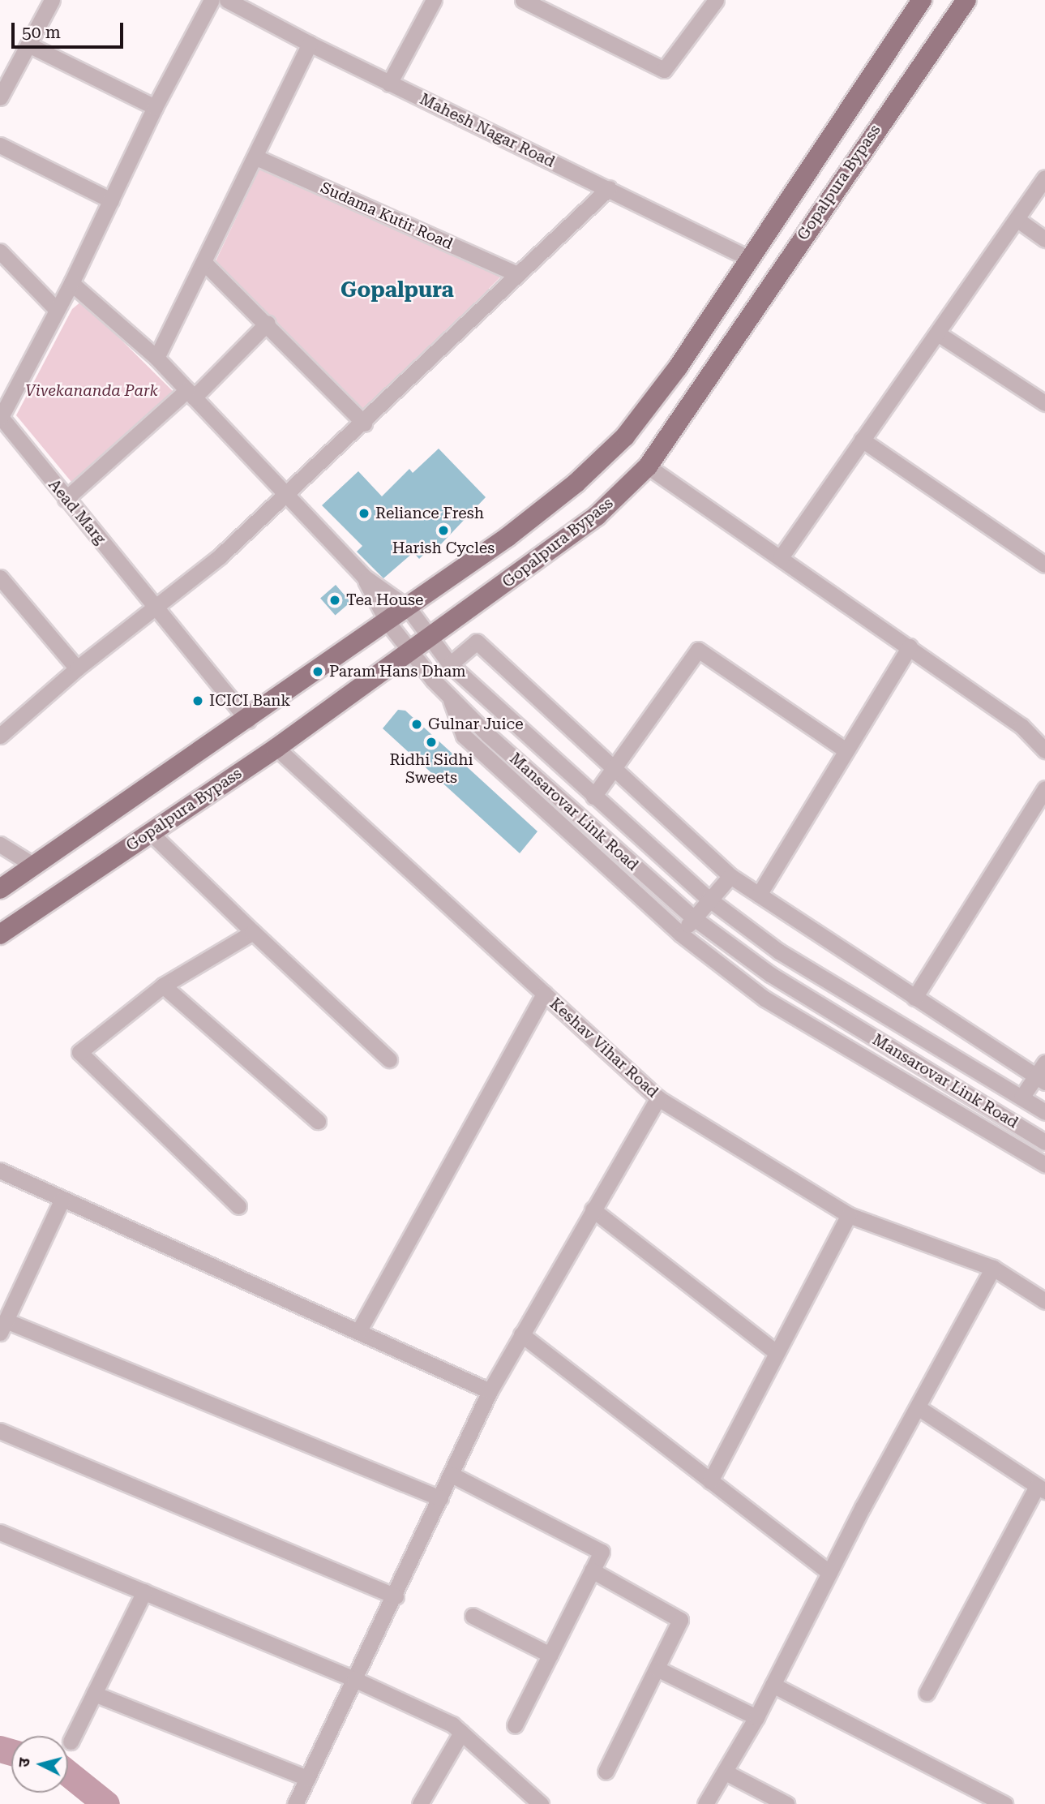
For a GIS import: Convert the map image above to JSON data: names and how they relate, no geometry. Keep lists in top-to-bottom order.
{
  "streets": {
    "main road": ["Gopalpura Bypass"],
    "street": [
      "Mahesh Nagar Road",
      "Sudama Kutir Road",
      "Aead Marg",
      "Mansarovar Link Road",
      "Keshav Vihar Road"
    ]
  },
  "crossings": [
    ["Mahesh Nagar Road", "Gopalpura Bypass"],
    ["Gopalpura Bypass", "Aead Marg"],
    ["Gopalpura Bypass", "Mansarovar Link Road"],
    ["Gopalpura Bypass", "Keshav Vihar Road"]
  ],
  "districts": ["Gopalpura"],
  "parks": ["Vivekananda Park"],
  "places": [
    "Reliance Fresh",
    "Harish Cycles",
    "Tea House",
    "Param Hans Dham",
    "ICICI Bank",
    "Gulnar Juice",
    "Ridhi Sidhi Sweets"
  ],
  "scale_bar": "50 m",
  "north": "left"
}
